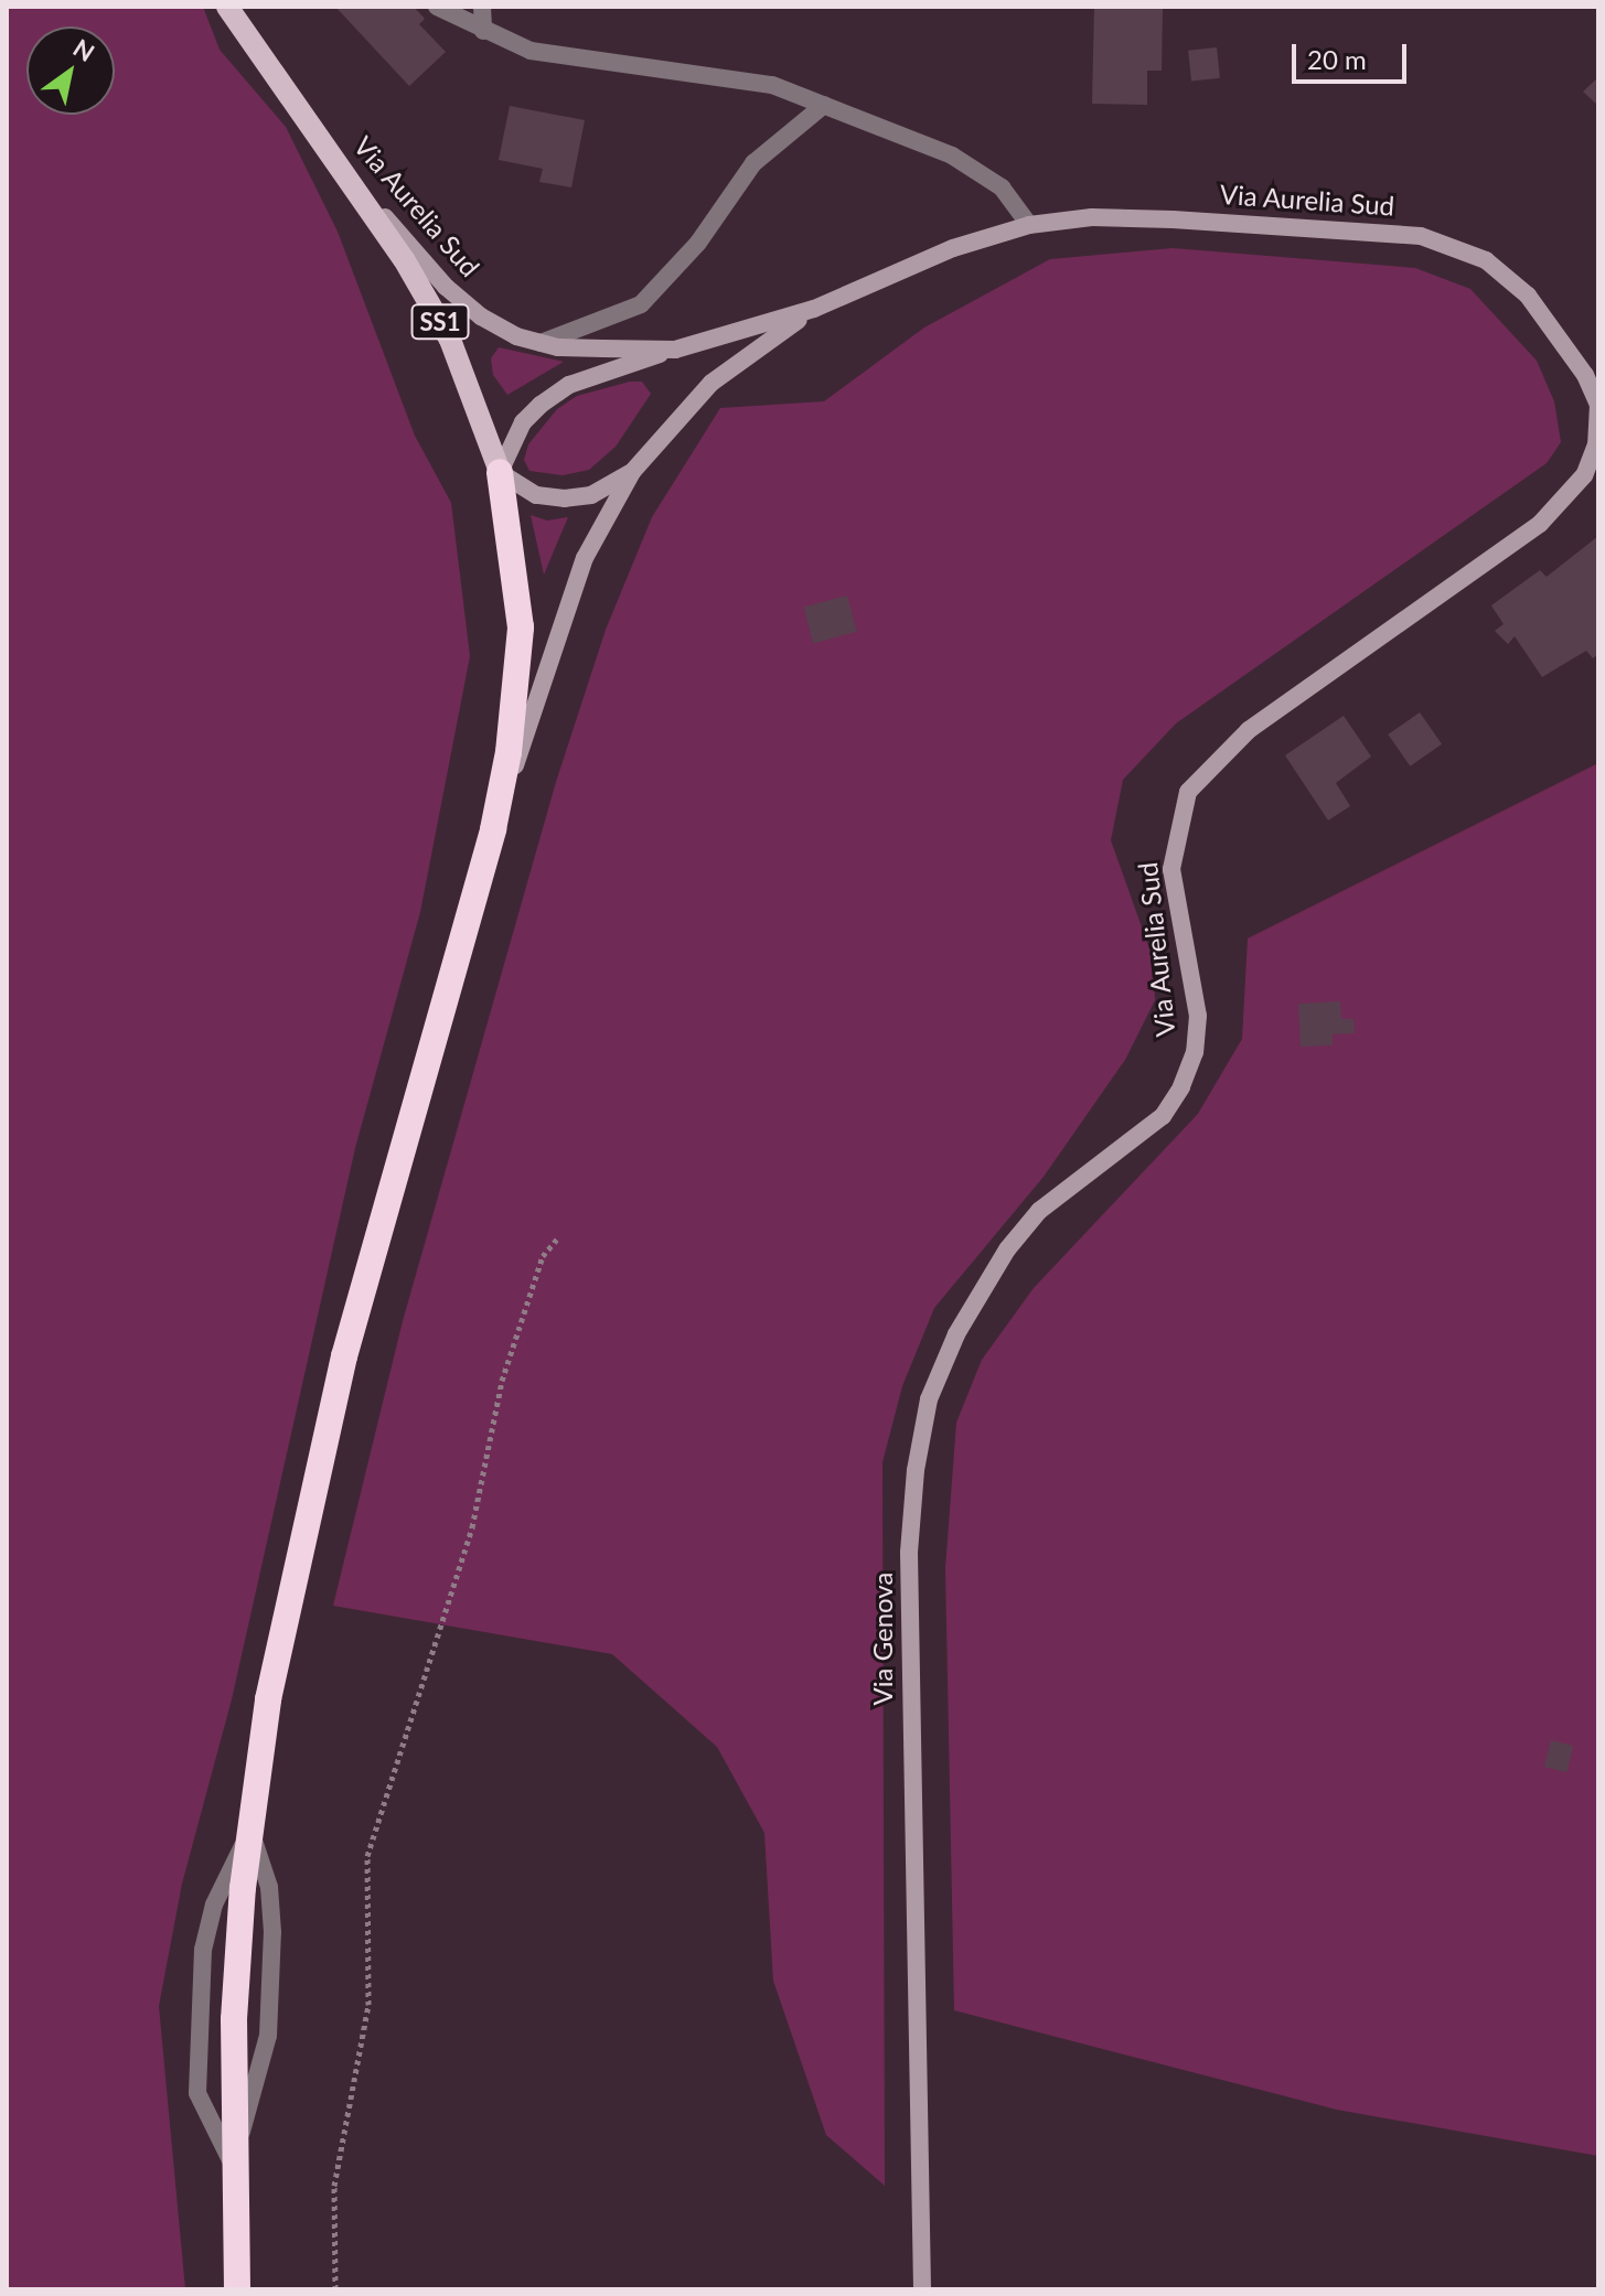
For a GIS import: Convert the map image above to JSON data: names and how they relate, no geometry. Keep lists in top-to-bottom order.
{
  "streets": {
    "main road": ["Via Aurelia Sud", "SS1", "Via Genova"]
  },
  "crossings": [
    ["Via Aurelia Sud", "SS1"],
    ["Via Aurelia Sud", "Via Genova"]
  ],
  "scale_bar": "20 m",
  "north": "top right"
}
